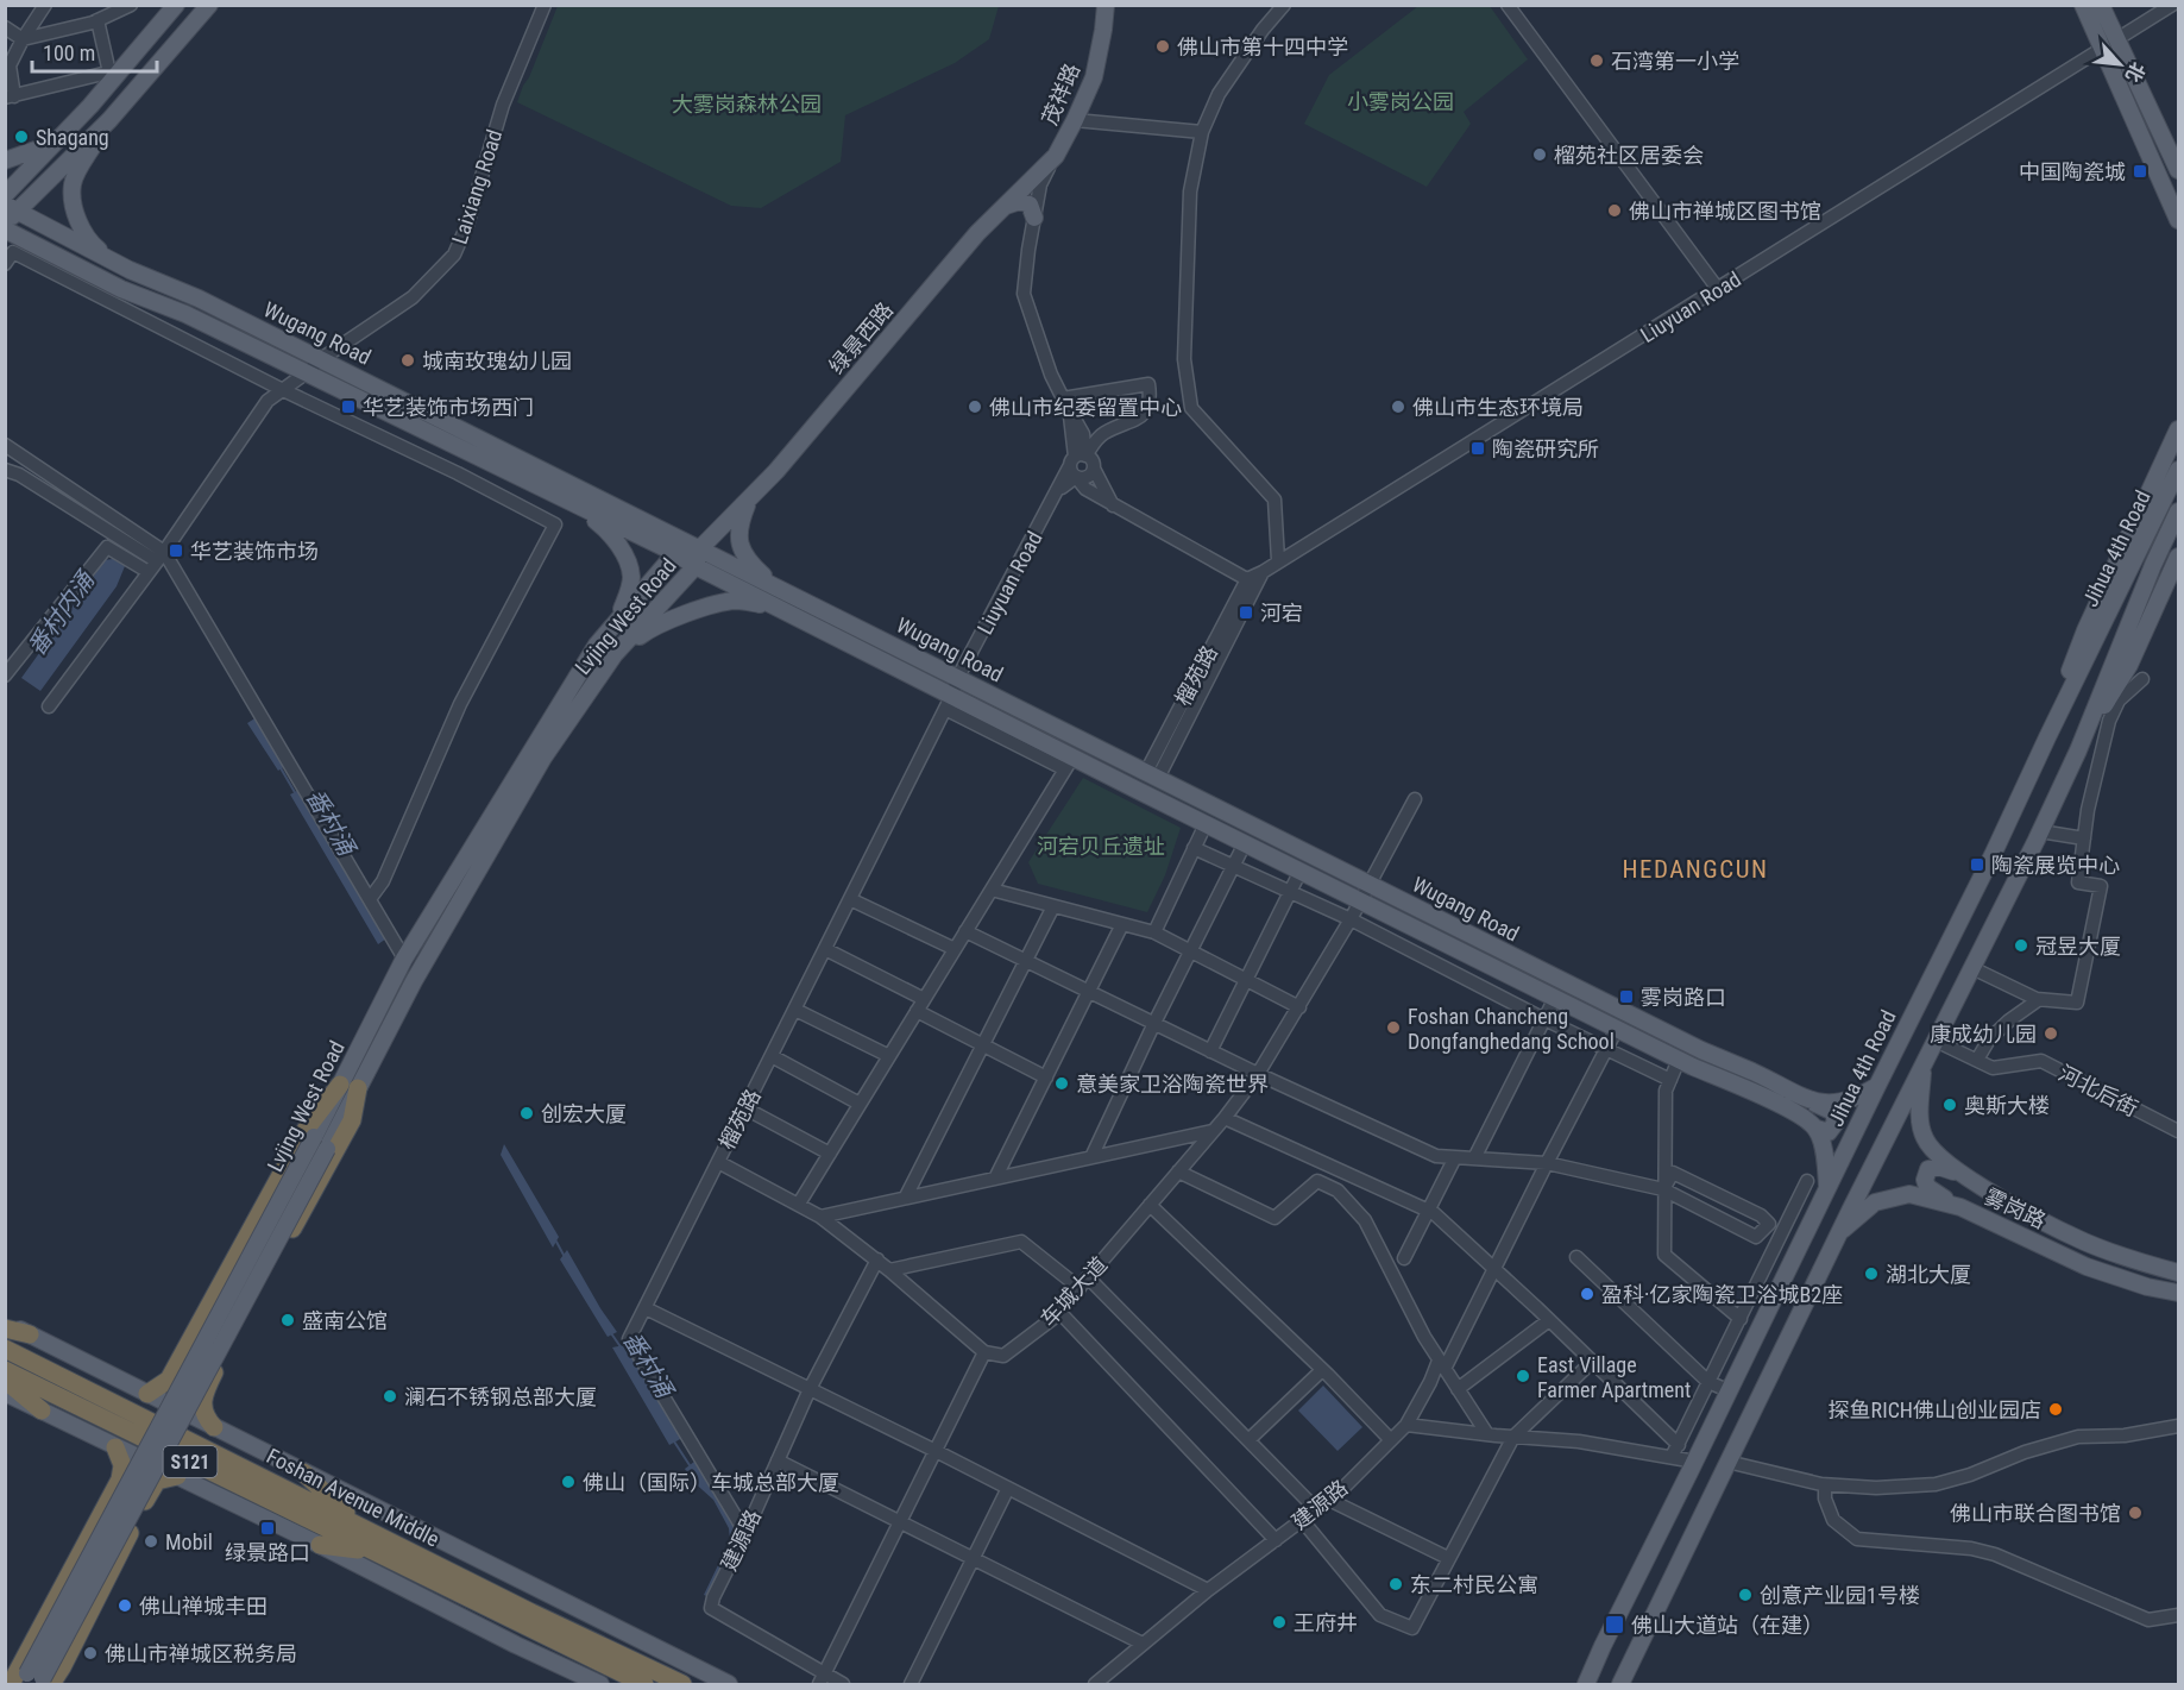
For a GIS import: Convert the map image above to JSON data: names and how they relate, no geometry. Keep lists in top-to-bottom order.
{
  "streets": {
    "highway": ["S121", "Foshan Avenue Middle"],
    "main road": [
      "茂祥路",
      "Wugang Road",
      "绿景西路",
      "Jihua 4th Road",
      "Lvjing West Road",
      "雾岗路"
    ],
    "street": [
      "Laixiang Road",
      "Liuyuan Road",
      "榴苑路",
      "河北后街",
      "车城大道",
      "建源路"
    ]
  },
  "crossings": [
    ["茂祥路", "绿景西路"],
    ["Laixiang Road", "Wugang Road"],
    ["Liuyuan Road", "Wugang Road"],
    ["Liuyuan Road", "榴苑路"],
    ["Wugang Road", "绿景西路"],
    ["Wugang Road", "Jihua 4th Road"],
    ["Wugang Road", "Lvjing West Road"],
    ["Wugang Road", "榴苑路"],
    ["Wugang Road", "车城大道"],
    ["绿景西路", "Lvjing West Road"],
    ["Jihua 4th Road", "河北后街"],
    ["Jihua 4th Road", "雾岗路"],
    ["榴苑路", "建源路"]
  ],
  "districts": ["HEDANGCUN"],
  "water": ["番村内涌", "番村涌"],
  "parks": ["小雾岗公园", "大雾岗森林公园", "河宕贝丘遗址"],
  "places": {
    "other": [
      "佛山市第十四中学",
      "石湾第一小学",
      "Shagang",
      "榴苑社区居委会",
      "佛山市禅城区图书馆",
      "城南玫瑰幼儿园",
      "佛山市纪委留置中心",
      "佛山市生态环境局",
      "冠昱大厦",
      "Foshan Chancheng Dongfanghedang School",
      "康成幼儿园",
      "意美家卫浴陶瓷世界",
      "奥斯大楼",
      "创宏大厦",
      "湖北大厦",
      "盈科·亿家陶瓷卫浴城B2座",
      "盛南公馆",
      "East Village Farmer Apartment",
      "澜石不锈钢总部大厦",
      "探鱼RICH佛山创业园店",
      "佛山（国际）车城总部大厦",
      "佛山市联合图书馆",
      "Mobil",
      "东二村民公寓",
      "创意产业园1号楼",
      "佛山禅城丰田",
      "王府井",
      "佛山市禅城区税务局"
    ],
    "transit": [
      "中国陶瓷城",
      "华艺装饰市场西门",
      "陶瓷研究所",
      "华艺装饰市场",
      "河宕",
      "陶瓷展览中心",
      "雾岗路口",
      "绿景路口",
      "佛山大道站（在建）"
    ]
  },
  "scale_bar": "100 m",
  "north": "bottom right"
}
